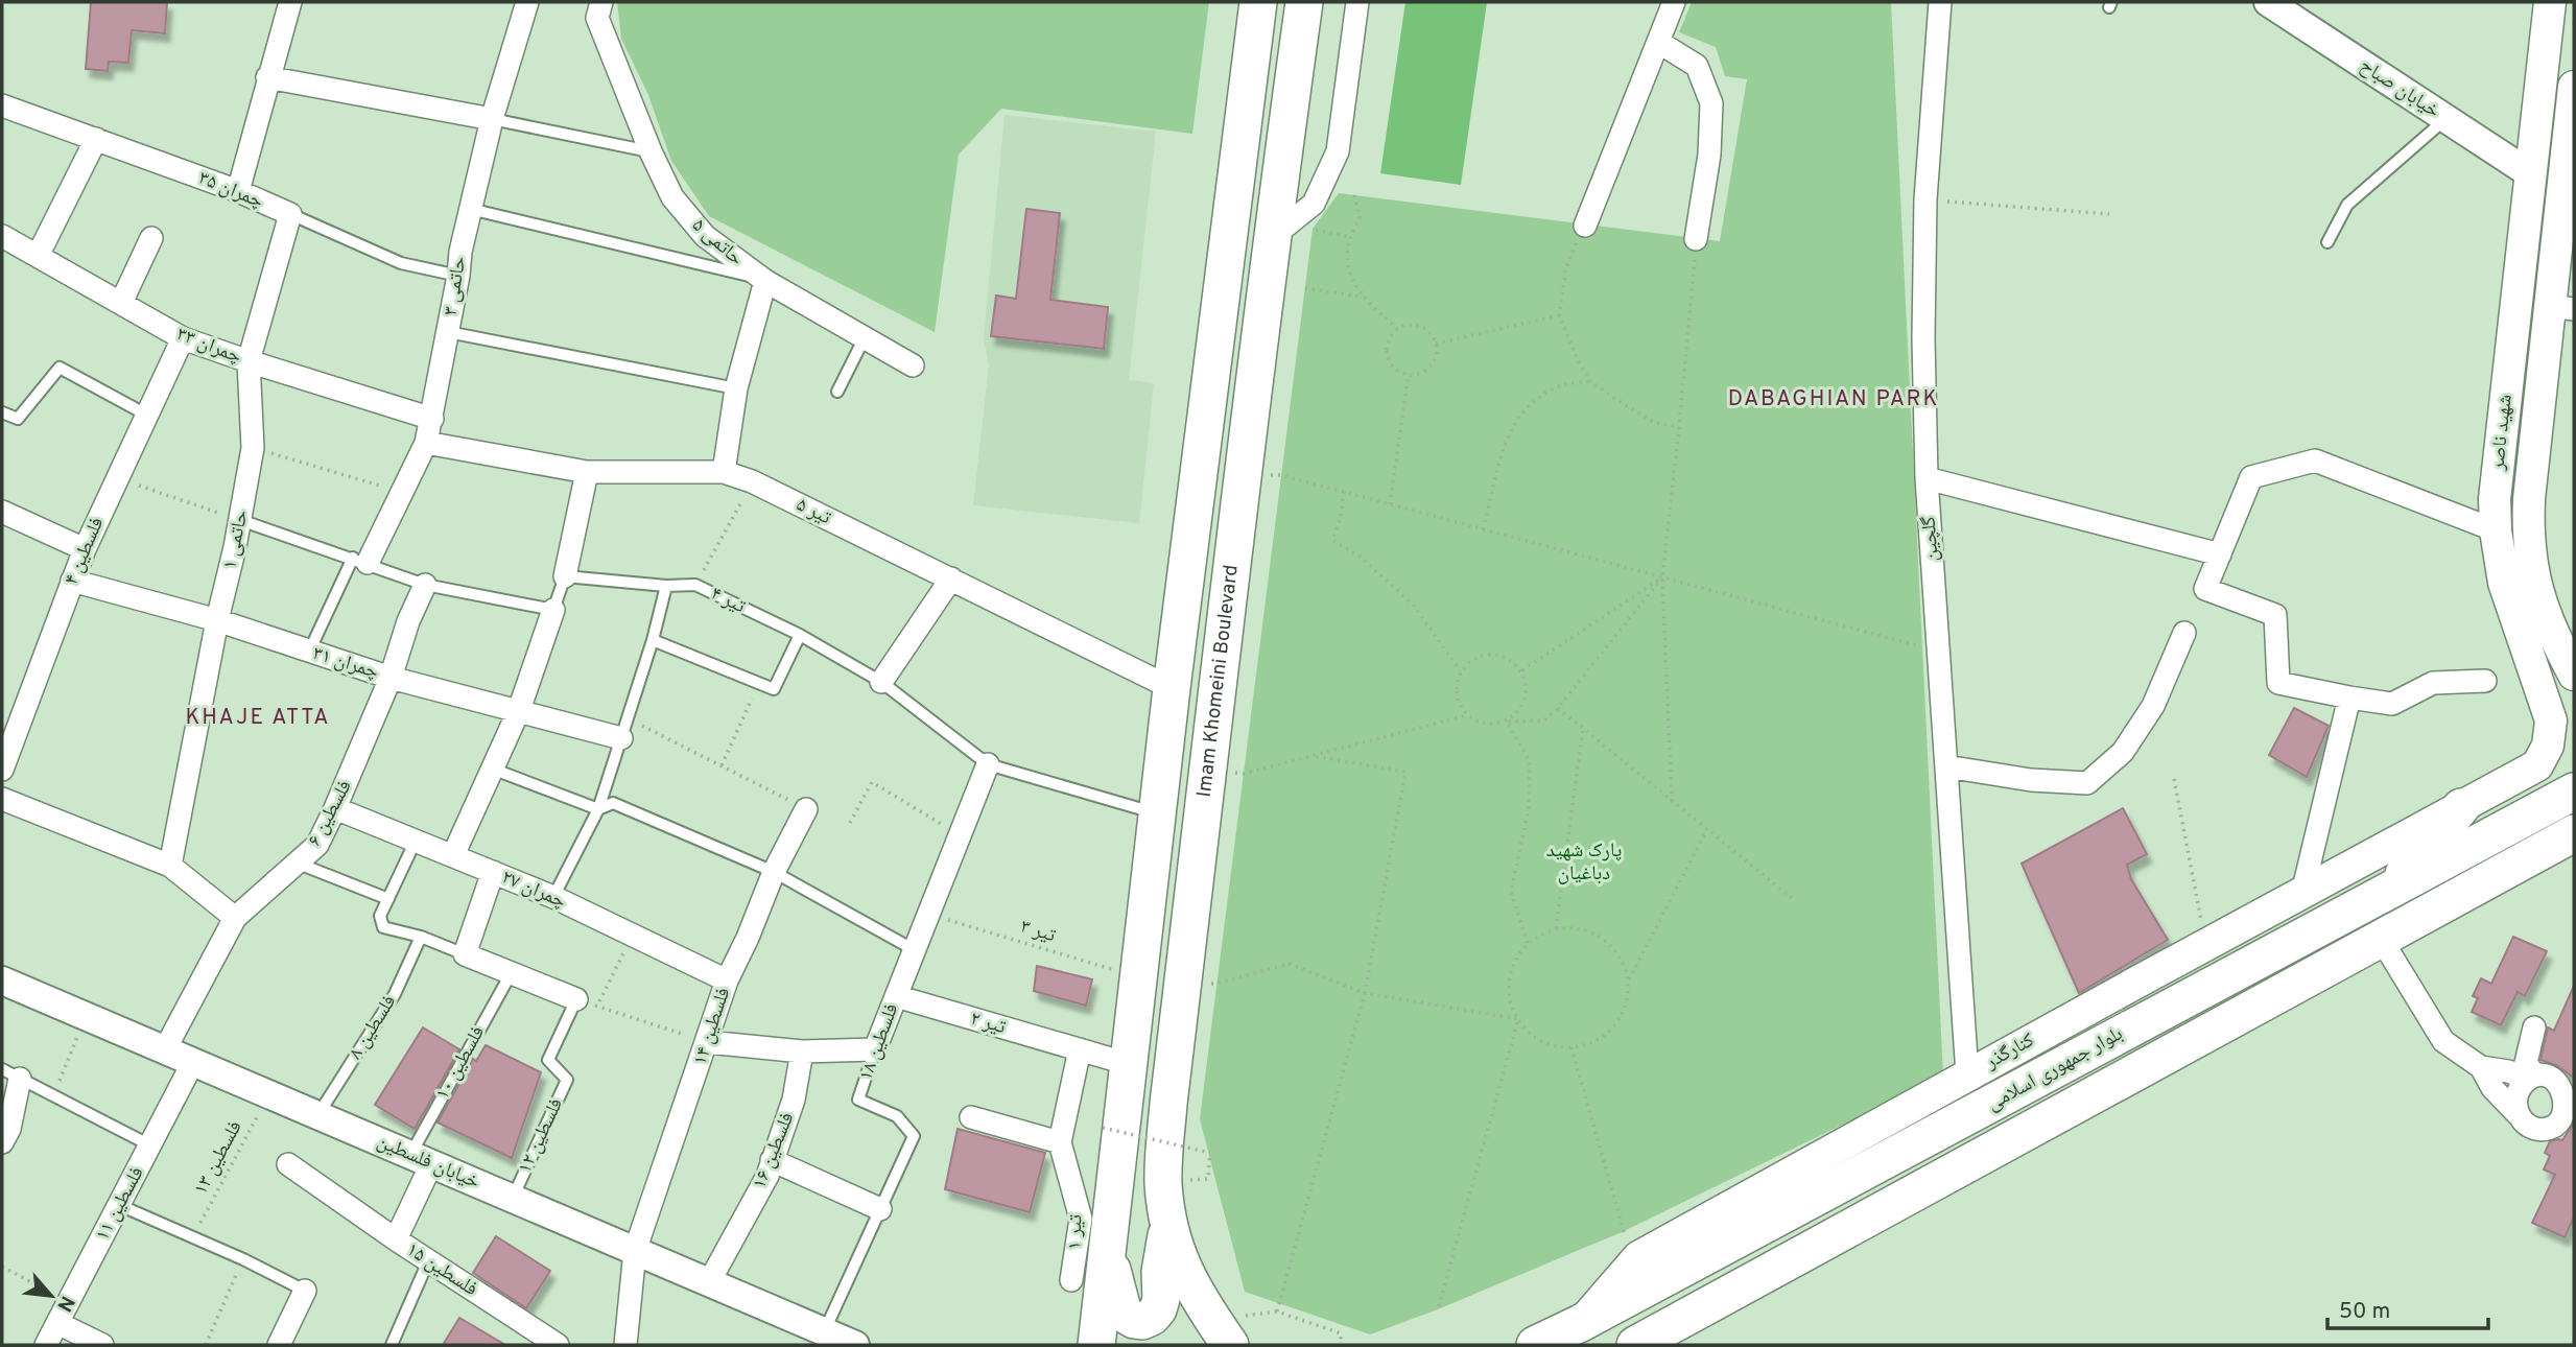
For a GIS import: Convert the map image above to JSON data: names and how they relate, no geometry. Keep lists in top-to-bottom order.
{
  "streets": {
    "main road": [
      "شهید ناصر",
      "Imam Khomeini Boulevard",
      "کنارگذر",
      "بلوار جمهوری اسلامی"
    ],
    "street": [
      "خیابان صباح",
      "چمران ۳۵",
      "حاتمی ۵",
      "حاتمی ۳",
      "چمران ۳۳",
      "تیر ۵",
      "گلچین",
      "حاتمی ۱",
      "فلسطین ۴",
      "چمران ۳۱",
      "فلسطین ۶",
      "چمران ۲۷",
      "تیر ۲",
      "فلسطین ۱۴",
      "فلسطین ۱۸",
      "فلسطین ۱۶",
      "خیابان فلسطین",
      "فلسطین ۱۱",
      "تیر ۱",
      "فلسطین ۱۵"
    ],
    "lane": [
      "تیر ۴",
      "فلسطین ۸",
      "فلسطین ۱۰",
      "فلسطین ۱۲"
    ],
    "path": ["تیر ۳", "فلسطین ۱۳"]
  },
  "crossings": [
    ["خیابان صباح", "شهید ناصر"],
    ["چمران ۳۵", "حاتمی ۳"],
    ["چمران ۳۵", "حاتمی ۱"],
    ["حاتمی ۳", "چمران ۳۳"],
    ["حاتمی ۳", "تیر ۵"],
    ["چمران ۳۳", "حاتمی ۱"],
    ["چمران ۳۳", "فلسطین ۴"],
    ["شهید ناصر", "کنارگذر"],
    ["گلچین", "کنارگذر"],
    ["حاتمی ۱", "چمران ۳۱"],
    ["فلسطین ۴", "چمران ۳۱"],
    ["تیر ۴", "فلسطین ۱۸"],
    ["چمران ۳۱", "فلسطین ۶"],
    ["فلسطین ۶", "چمران ۲۷"],
    ["فلسطین ۶", "خیابان فلسطین"],
    ["چمران ۲۷", "فلسطین ۱۴"],
    ["تیر ۳", "فلسطین ۱۸"],
    ["تیر ۲", "فلسطین ۱۸"],
    ["تیر ۲", "تیر ۱"],
    ["فلسطین ۱۴", "خیابان فلسطین"],
    ["فلسطین ۸", "خیابان فلسطین"],
    ["فلسطین ۱۸", "خیابان فلسطین"],
    ["کنارگذر", "بلوار جمهوری اسلامی"],
    ["فلسطین ۱۰", "خیابان فلسطین"],
    ["فلسطین ۱۰", "فلسطین ۱۵"],
    ["فلسطین ۱۲", "خیابان فلسطین"],
    ["فلسطین ۱۶", "خیابان فلسطین"],
    ["فلسطین ۱۳", "خیابان فلسطین"],
    ["خیابان فلسطین", "فلسطین ۱۱"],
    ["خیابان فلسطین", "فلسطین ۱۵"]
  ],
  "districts": ["DABAGHIAN PARK", "KHAJE ATTA"],
  "parks": ["پارک شهید دباغیان"],
  "scale_bar": "50 m",
  "north": "bottom right"
}
